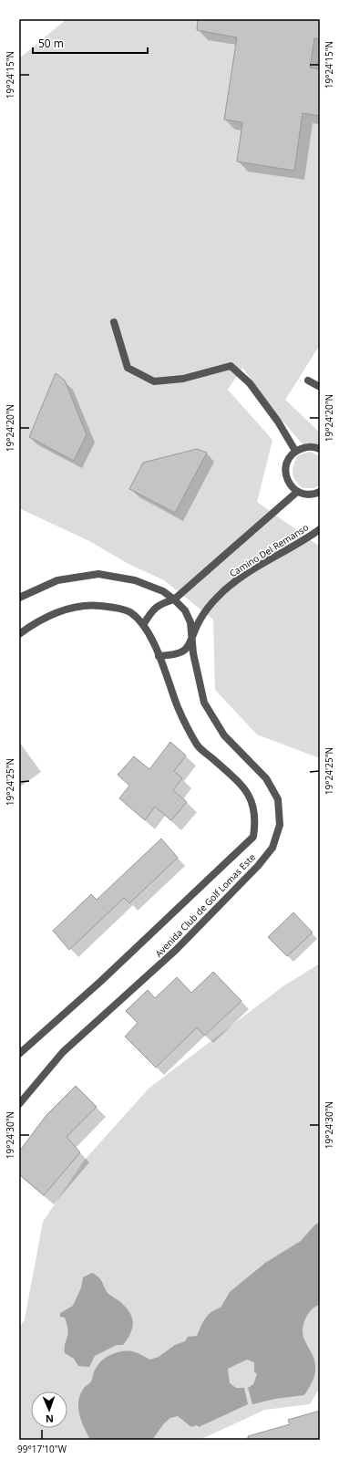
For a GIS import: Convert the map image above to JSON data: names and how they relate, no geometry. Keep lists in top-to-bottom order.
{
  "streets": {
    "street": ["Camino Del Remanso", "Avenida Club de Golf Lomas Este"]
  },
  "crossings": [
    ["Camino Del Remanso", "Avenida Club de Golf Lomas Este"]
  ],
  "scale_bar": "50 m",
  "north": "bottom",
  "coordinates": [
    "19°24'15\"N",
    "19°24'20\"N",
    "19°24'25\"N",
    "19°24'30\"N",
    "99°17'10\"W"
  ]
}
